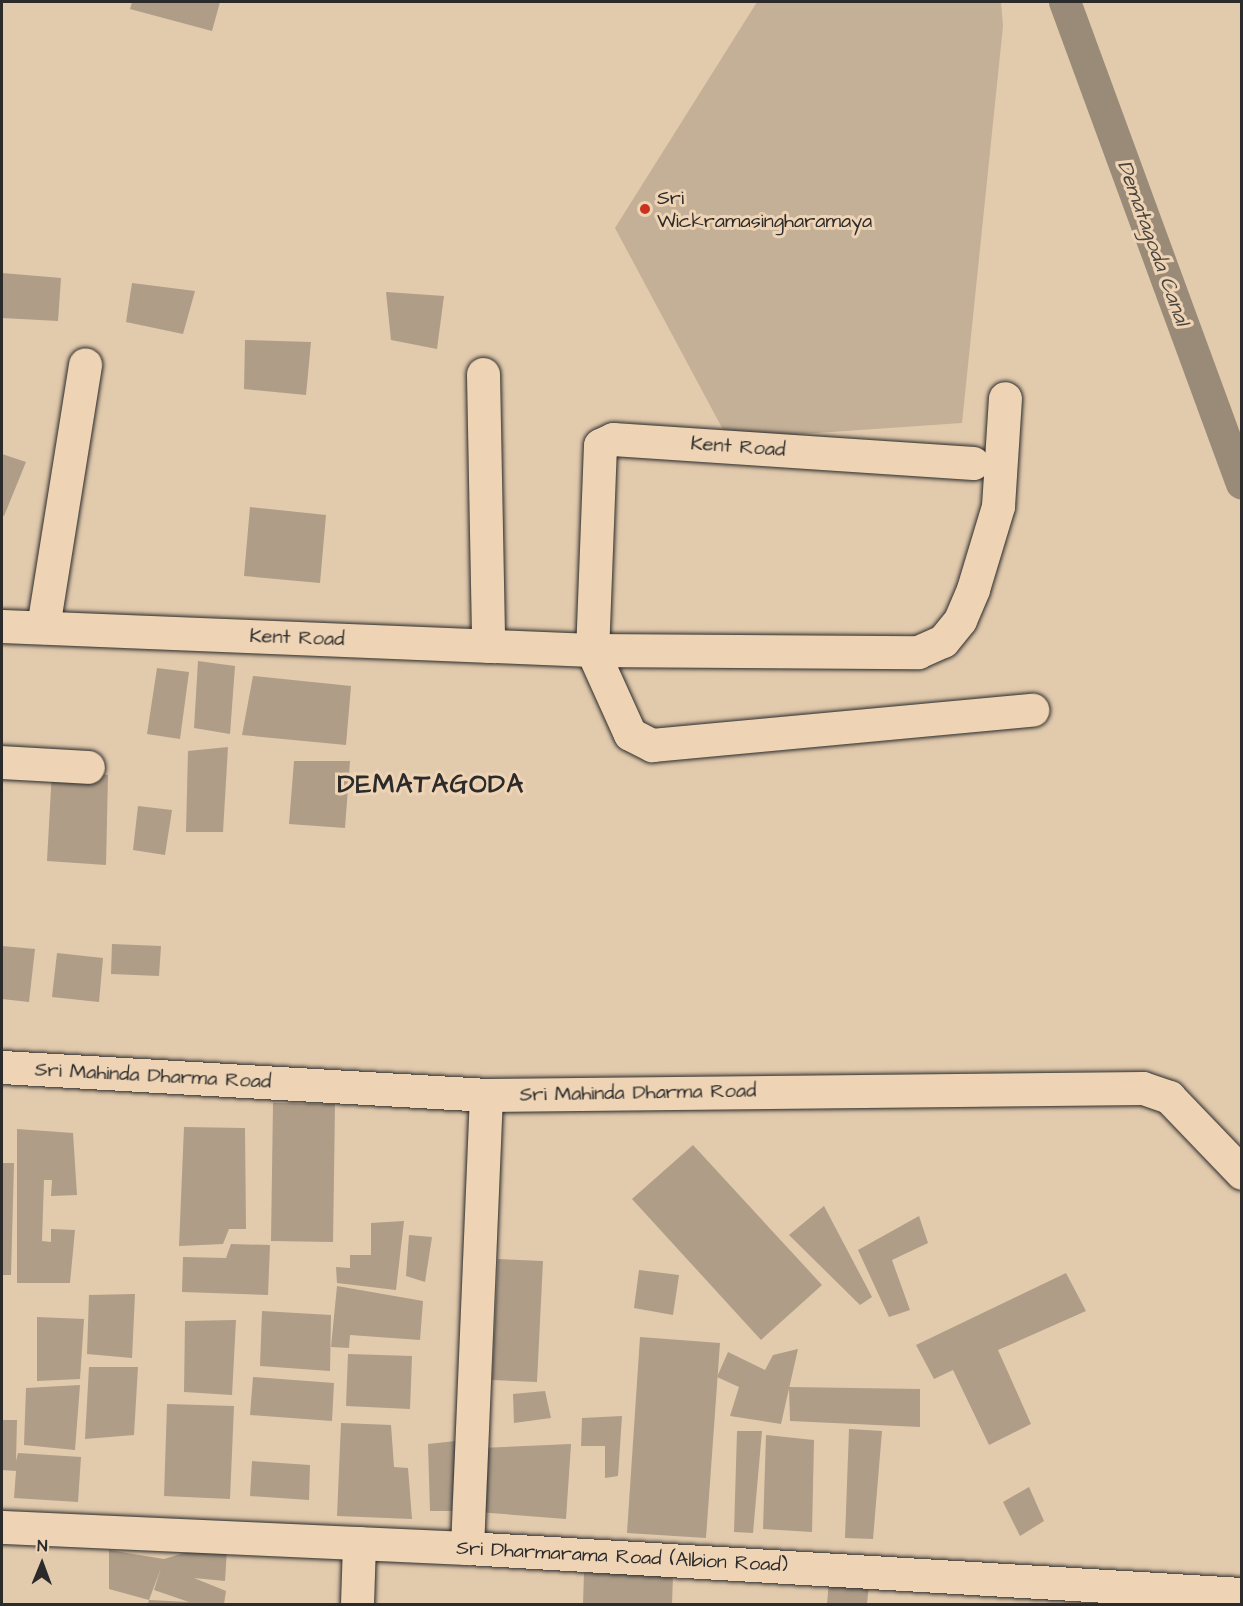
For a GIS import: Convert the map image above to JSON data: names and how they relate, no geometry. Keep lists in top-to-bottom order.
{
  "streets": {
    "street": ["Kent Road", "Sri Mahinda Dharma Road", "Sri Dharmarama Road (Albion Road)"]
  },
  "districts": ["DEMATAGODA"],
  "water": ["Dematagoda Canal"],
  "places": ["Sri Wickramasingharamaya"],
  "north": "top"
}
